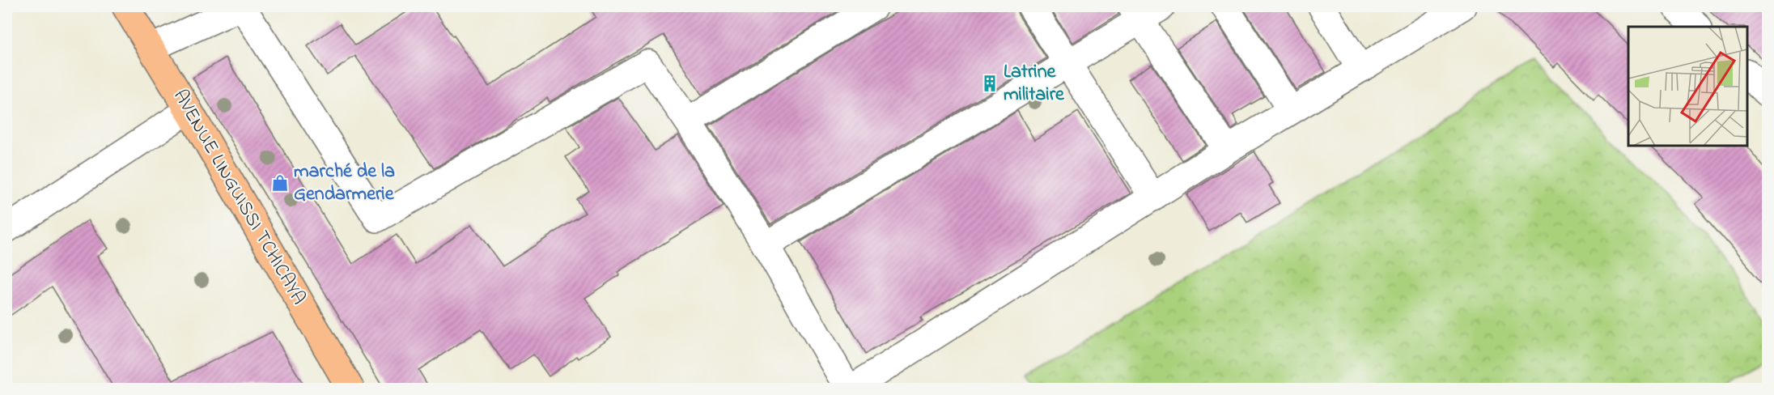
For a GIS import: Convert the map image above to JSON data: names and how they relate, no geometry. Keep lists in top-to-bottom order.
{
  "streets": {
    "main road": ["AVENUE LINGUISSI TCHICAYA"]
  },
  "places": {
    "building": ["Latrine militaire"],
    "shop": ["marché de la Gendarmerie"]
  }
}
